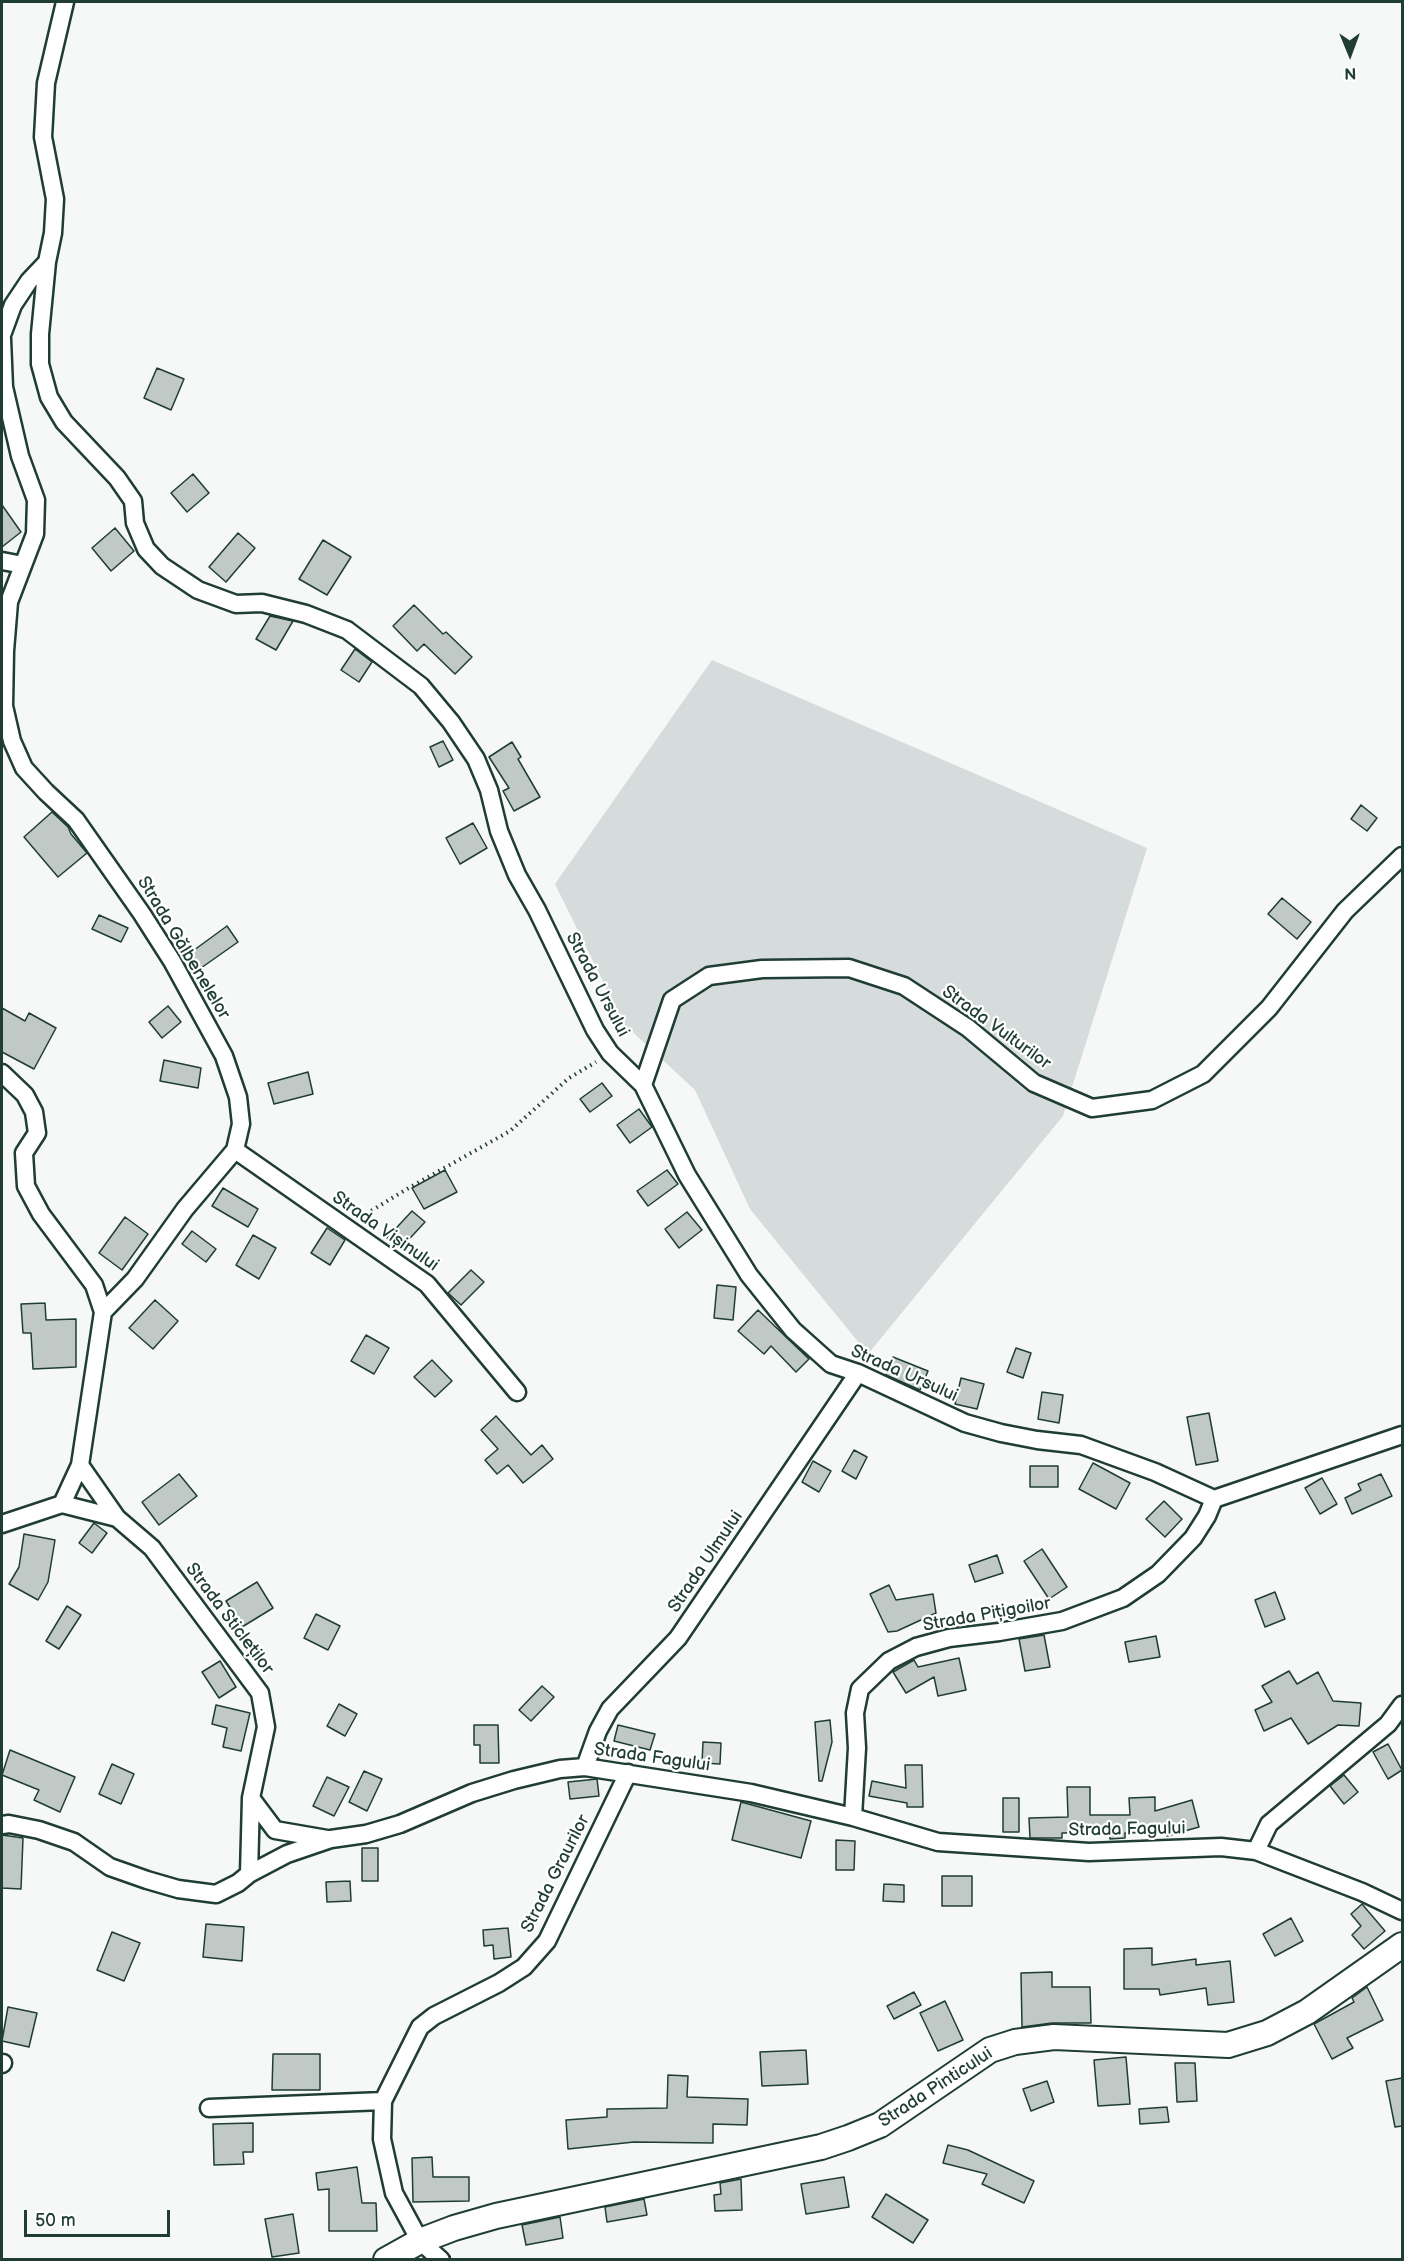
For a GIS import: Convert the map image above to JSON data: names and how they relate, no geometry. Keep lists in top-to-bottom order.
{
  "streets": {
    "main road": ["Strada Pinticului"],
    "street": [
      "Strada Gălbenelelor",
      "Strada Ursului",
      "Strada Vulturilor",
      "Strada Vișinului",
      "Strada Ulmului",
      "Strada Pițigoilor",
      "Strada Sticleților",
      "Strada Fagului",
      "Strada Graurilor"
    ]
  },
  "crossings": [
    ["Strada Gălbenelelor", "Strada Ursului"],
    ["Strada Gălbenelelor", "Strada Vișinului"],
    ["Strada Ursului", "Strada Vulturilor"],
    ["Strada Ursului", "Strada Ulmului"],
    ["Strada Ursului", "Strada Pițigoilor"],
    ["Strada Ulmului", "Strada Fagului"],
    ["Strada Pițigoilor", "Strada Fagului"],
    ["Strada Sticleților", "Strada Fagului"],
    ["Strada Fagului", "Strada Graurilor"],
    ["Strada Graurilor", "Strada Pinticului"]
  ],
  "scale_bar": "50 m",
  "north": "bottom"
}
